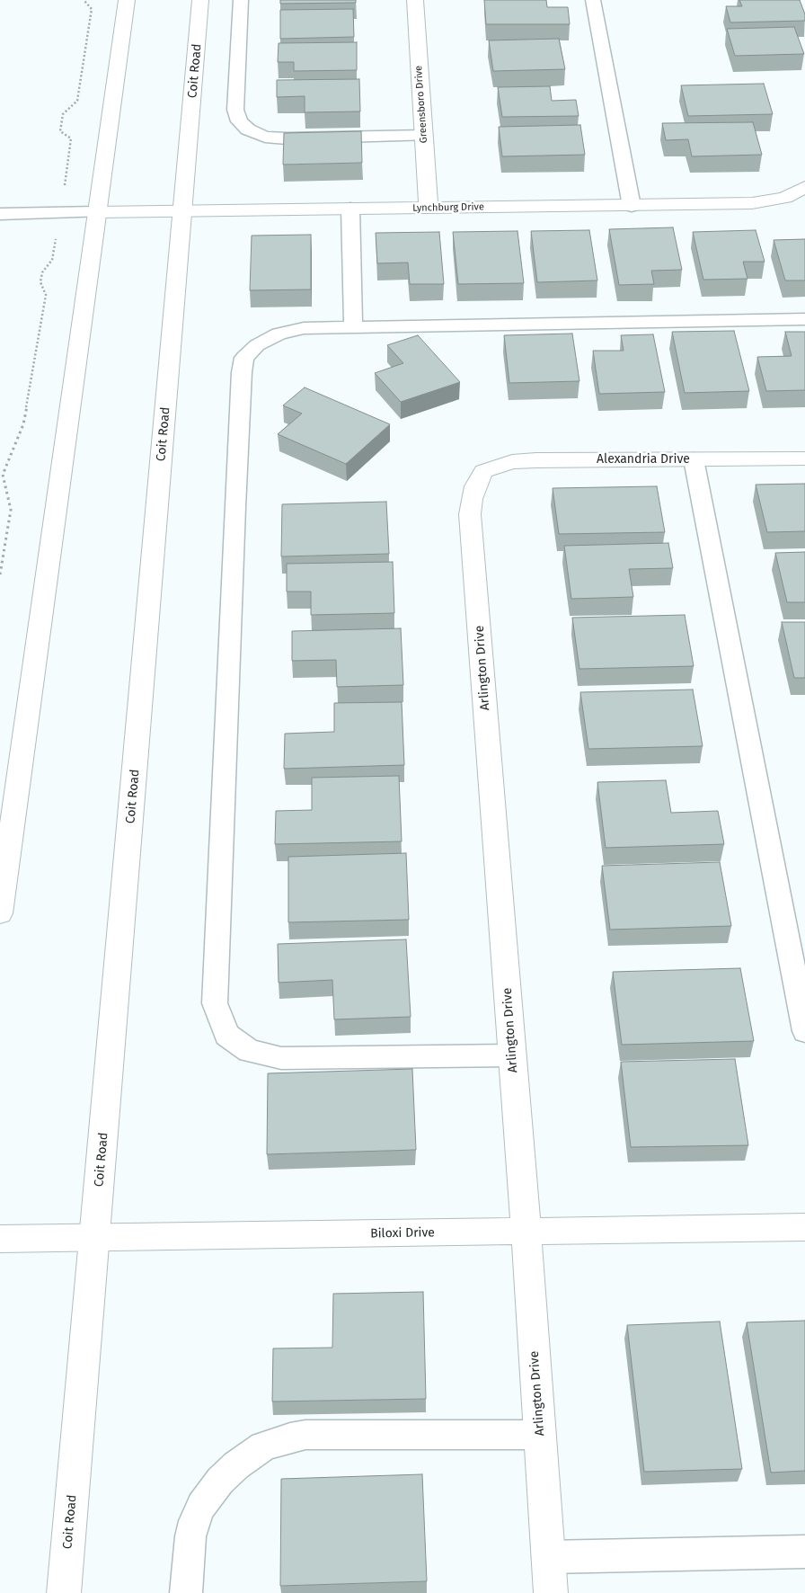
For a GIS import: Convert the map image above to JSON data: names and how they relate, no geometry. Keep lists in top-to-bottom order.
{
  "streets": {
    "main road": [
      "Coit Road",
      "Greensboro Drive",
      "Lynchburg Drive",
      "Alexandria Drive",
      "Arlington Drive",
      "Biloxi Drive"
    ]
  },
  "crossings": [
    ["Coit Road", "Lynchburg Drive"],
    ["Coit Road", "Biloxi Drive"],
    ["Greensboro Drive", "Lynchburg Drive"],
    ["Alexandria Drive", "Arlington Drive"],
    ["Arlington Drive", "Biloxi Drive"]
  ]
}
